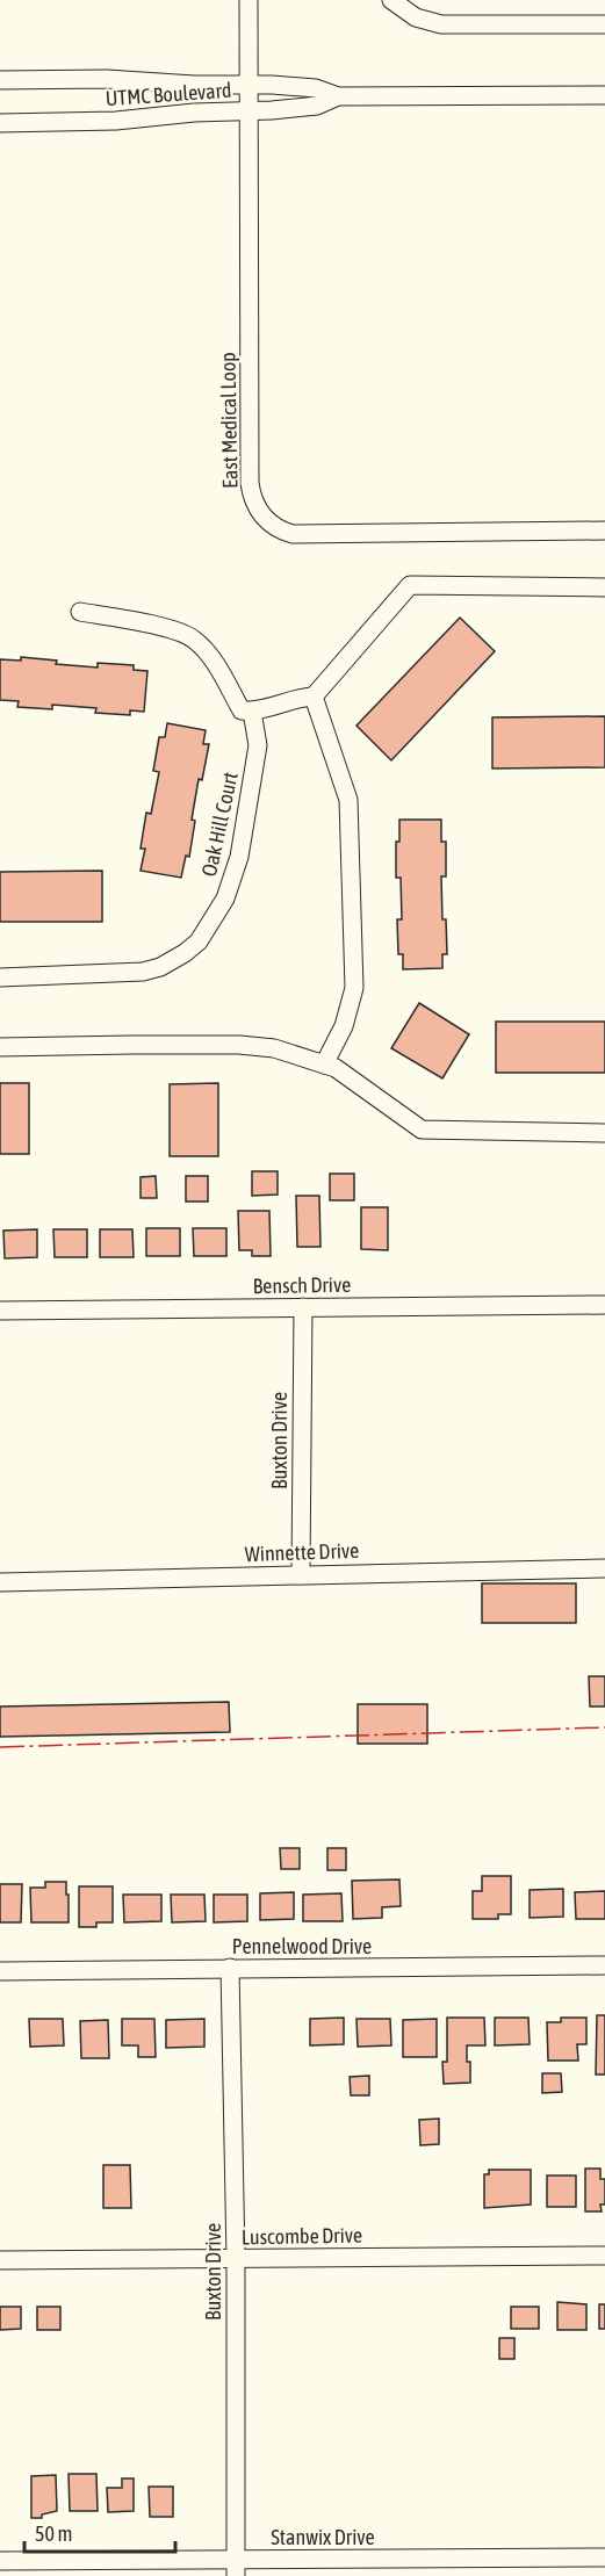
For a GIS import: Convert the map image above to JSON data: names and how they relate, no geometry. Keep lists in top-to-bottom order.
{
  "streets": {
    "street": [
      "UTMC Boulevard",
      "East Medical Loop",
      "Oak Hill Court",
      "Bensch Drive",
      "Buxton Drive",
      "Winnette Drive",
      "Pennelwood Drive",
      "Luscombe Drive",
      "Stanwix Drive"
    ]
  },
  "crossings": [
    ["UTMC Boulevard", "East Medical Loop"],
    ["Bensch Drive", "Buxton Drive"],
    ["Buxton Drive", "Winnette Drive"],
    ["Buxton Drive", "Pennelwood Drive"],
    ["Buxton Drive", "Luscombe Drive"],
    ["Buxton Drive", "Stanwix Drive"]
  ],
  "scale_bar": "50 m"
}
